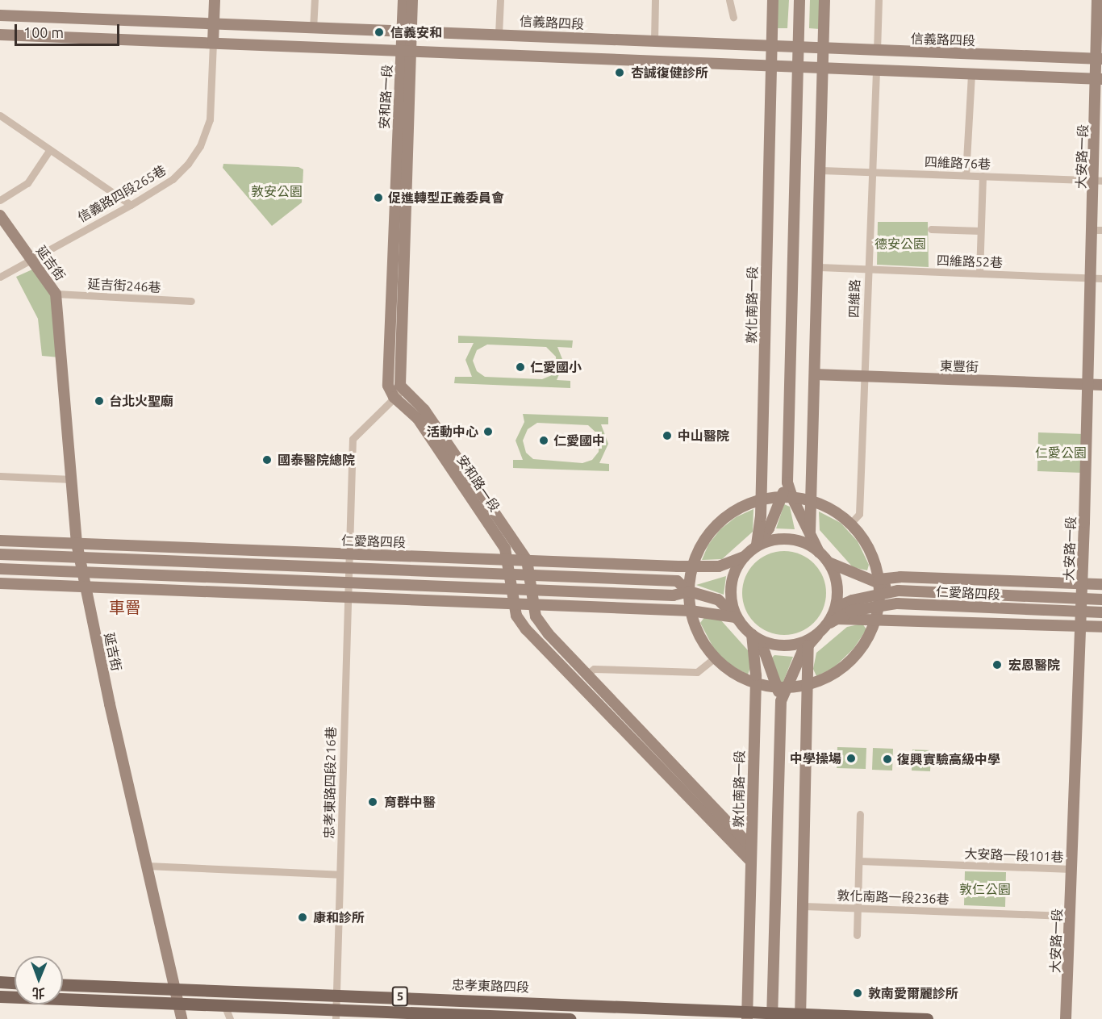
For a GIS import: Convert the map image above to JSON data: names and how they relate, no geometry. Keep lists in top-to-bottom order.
{
  "streets": {
    "main road": [
      "信義路四段",
      "安和路一段",
      "大安路一段",
      "延吉街",
      "敦化南路一段",
      "東豐街",
      "仁愛路四段",
      "忠孝東路四段",
      "5"
    ],
    "street": [
      "四維路76巷",
      "信義路四段265巷",
      "四維路52巷",
      "延吉街246巷",
      "四維路",
      "忠孝東路四段216巷",
      "大安路一段101巷",
      "敦化南路一段236巷"
    ]
  },
  "crossings": [
    ["信義路四段", "安和路一段"],
    ["信義路四段", "大安路一段"],
    ["信義路四段", "信義路四段265巷"],
    ["信義路四段", "四維路"],
    ["信義路四段", "敦化南路一段"],
    ["安和路一段", "敦化南路一段"],
    ["安和路一段", "仁愛路四段"],
    ["安和路一段", "忠孝東路四段216巷"],
    ["大安路一段", "四維路76巷"],
    ["大安路一段", "四維路52巷"],
    ["大安路一段", "東豐街"],
    ["大安路一段", "仁愛路四段"],
    ["大安路一段", "大安路一段101巷"],
    ["大安路一段", "敦化南路一段236巷"],
    ["四維路76巷", "四維路"],
    ["信義路四段265巷", "延吉街"],
    ["四維路52巷", "四維路"],
    ["延吉街", "延吉街246巷"],
    ["延吉街", "仁愛路四段"],
    ["延吉街", "忠孝東路四段"],
    ["延吉街", "5"],
    ["四維路", "東豐街"],
    ["敦化南路一段", "仁愛路四段"],
    ["敦化南路一段", "忠孝東路四段"],
    ["仁愛路四段", "忠孝東路四段216巷"],
    ["忠孝東路四段216巷", "忠孝東路四段"],
    ["忠孝東路四段216巷", "5"]
  ],
  "districts": ["車罾"],
  "parks": [
    "敦安公園",
    "德安公園",
    "仁愛公園",
    "敦仁公園"
  ],
  "places": [
    "信義安和",
    "杏誠復健診所",
    "促進轉型正義委員會",
    "仁愛國小",
    "台北火聖廟",
    "活動中心",
    "中山醫院",
    "仁愛國中",
    "國泰醫院總院",
    "宏恩醫院",
    "中學操場",
    "復興實驗高級中學",
    "育群中醫",
    "康和診所",
    "敦南愛爾麗診所"
  ],
  "scale_bar": "100 m",
  "north": "bottom"
}
